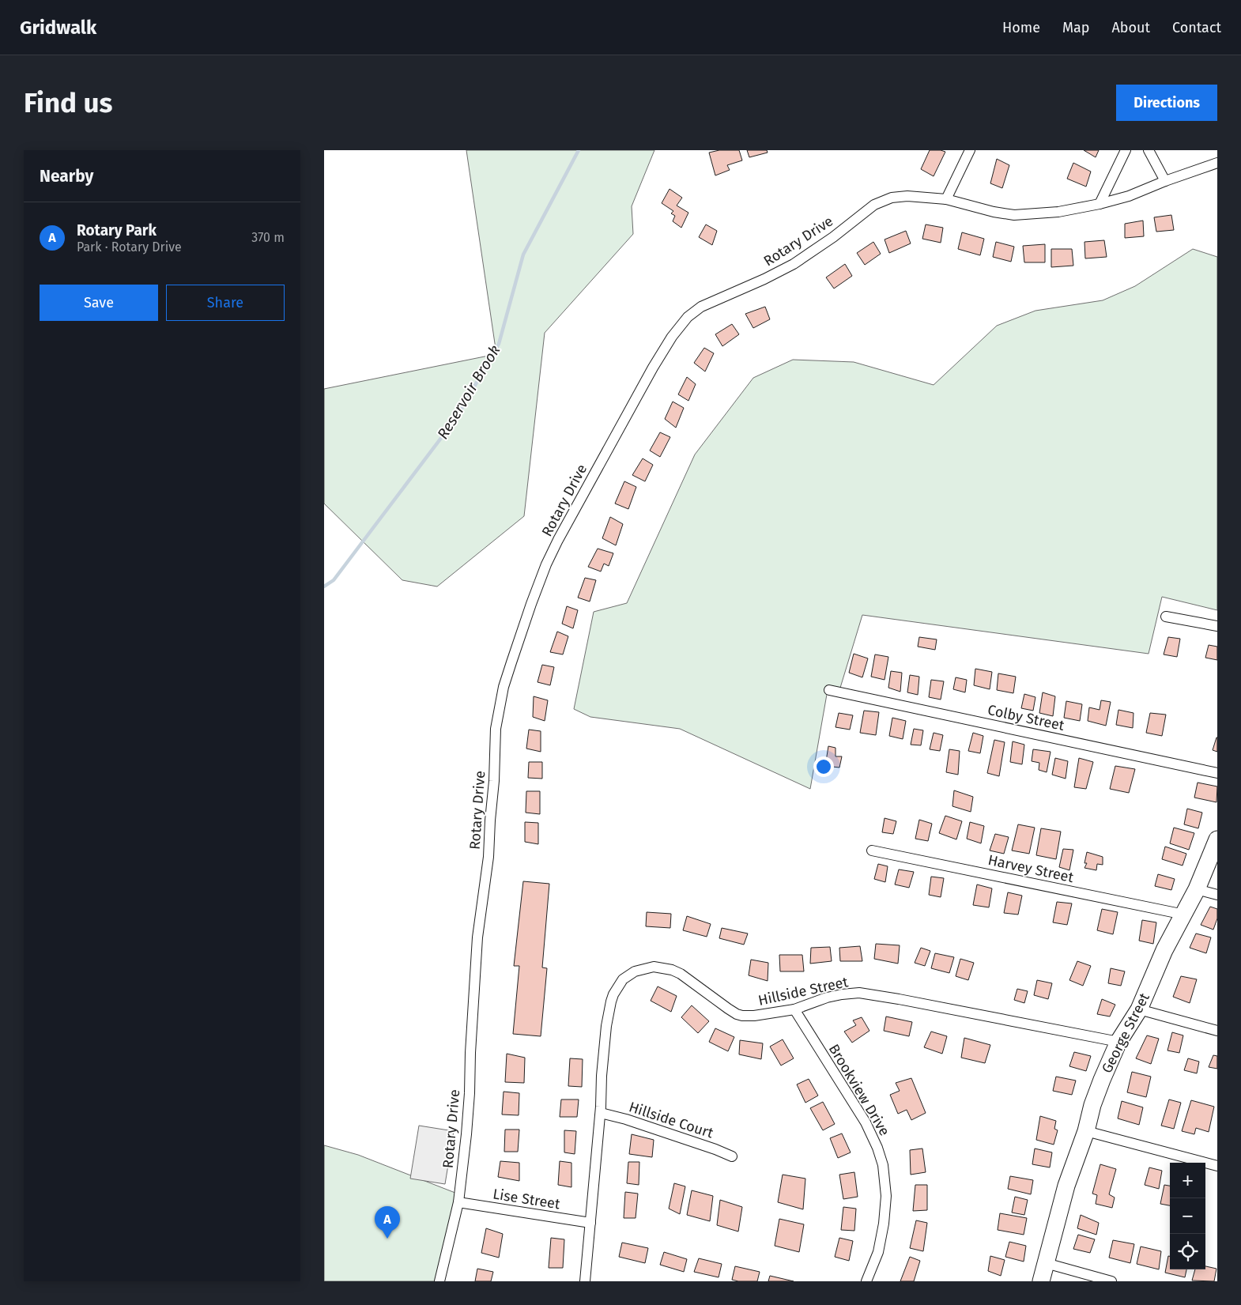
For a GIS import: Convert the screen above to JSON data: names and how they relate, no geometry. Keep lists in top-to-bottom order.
{
  "streets": {
    "main road": ["George Street"],
    "street": [
      "Rotary Drive",
      "Colby Street",
      "Harvey Street",
      "Hillside Street",
      "Brookview Drive",
      "Hillside Court",
      "Lise Street"
    ]
  },
  "crossings": [
    ["Rotary Drive", "Lise Street"],
    ["Harvey Street", "George Street"],
    ["Hillside Street", "George Street"],
    ["Hillside Street", "Brookview Drive"],
    ["Hillside Street", "Hillside Court"],
    ["Hillside Street", "Lise Street"]
  ],
  "water": ["Reservoir Brook"],
  "page": {
    "header": "Gridwalk",
    "nav": [
      "Home",
      "Map",
      "About",
      "Contact"
    ],
    "buttons": [
      "Directions",
      ["Save", "Share"]
    ],
    "title": "Find us",
    "heading": "Nearby",
    "list": [
      {
        "mark": "A",
        "name": "Rotary Park",
        "note": "Park · Rotary Drive",
        "value": "370 m"
      }
    ],
    "map_buttons": ["+", "−"],
    "pins": "A"
  }
}
